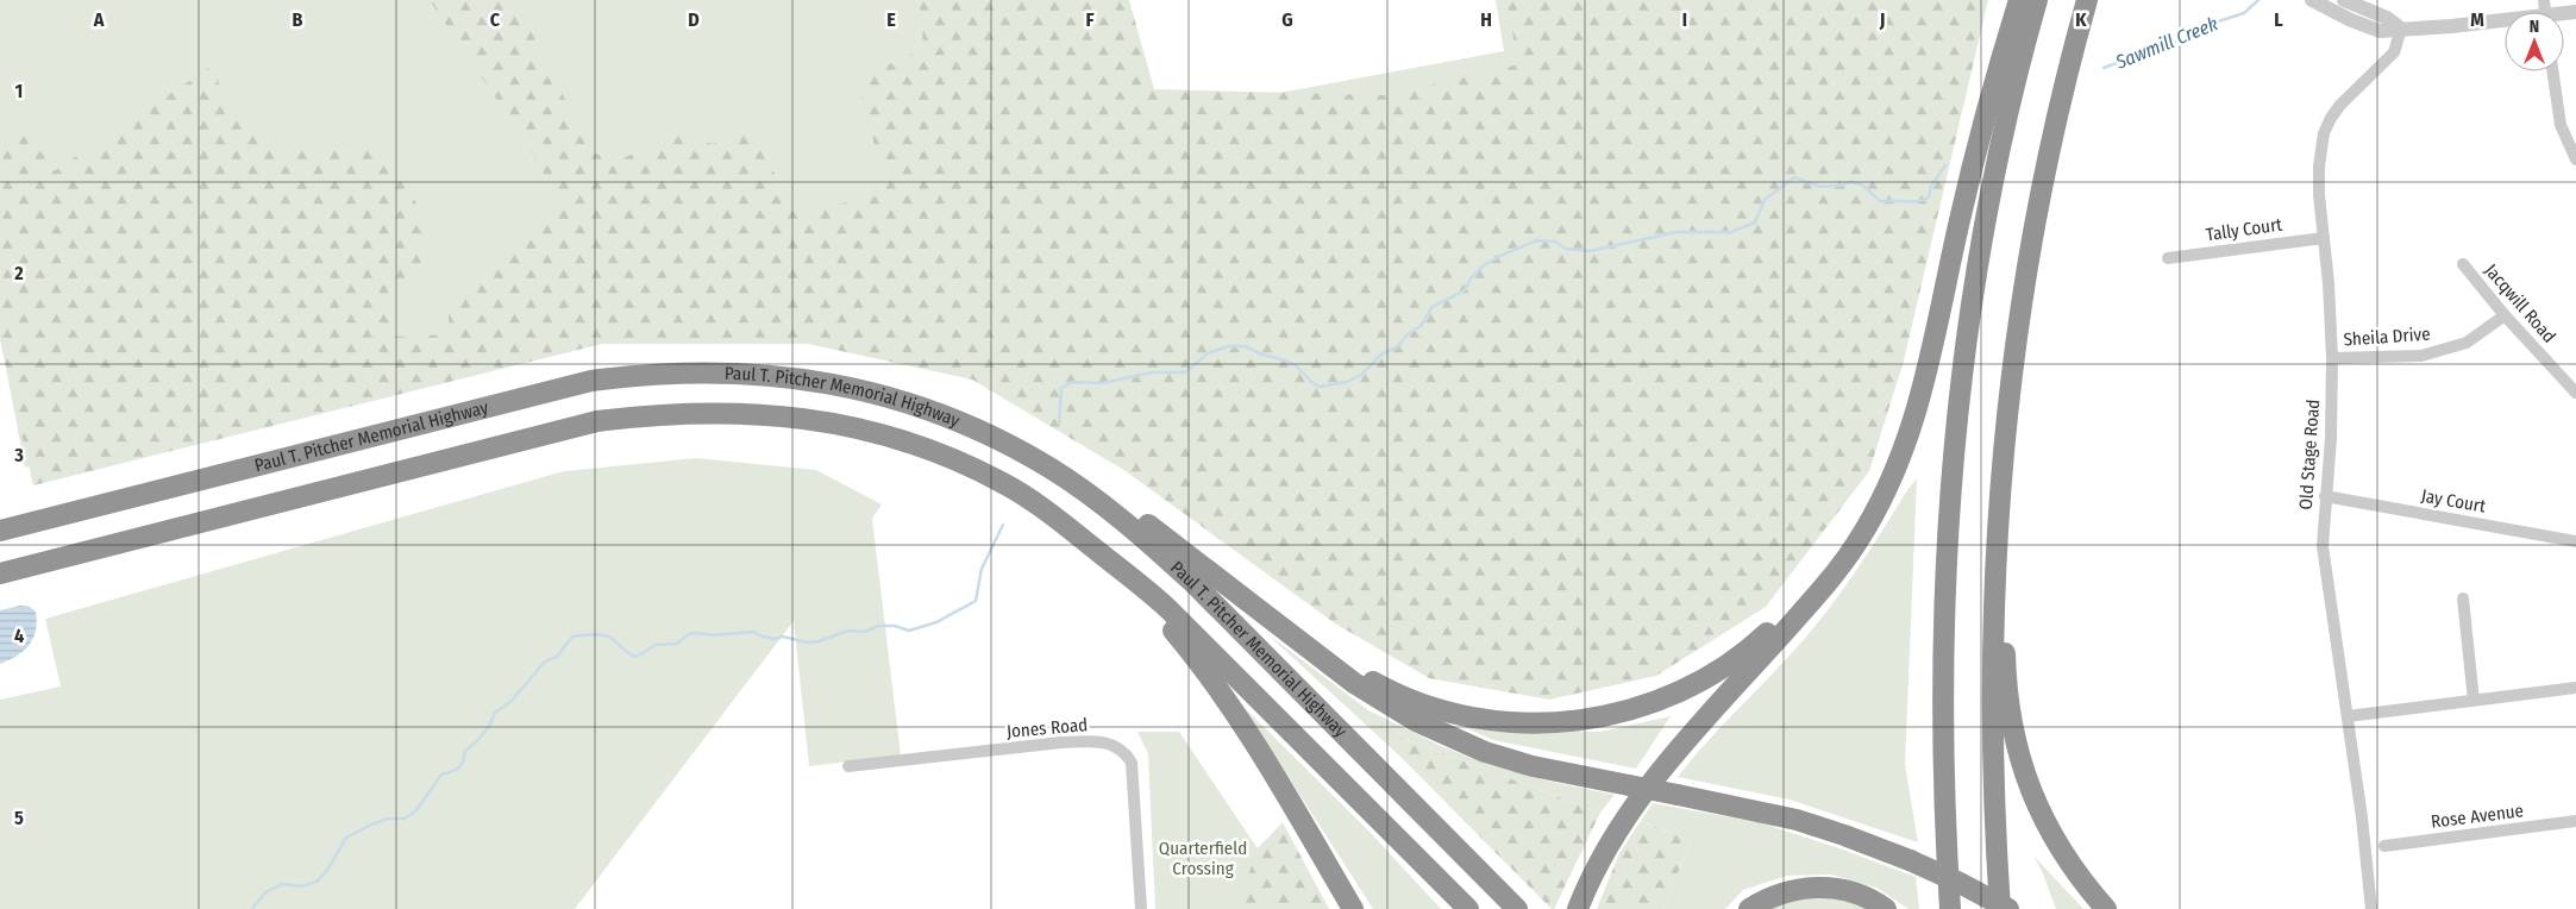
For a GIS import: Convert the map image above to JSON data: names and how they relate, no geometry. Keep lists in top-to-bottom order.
{
  "streets": {
    "highway": ["Paul T. Pitcher Memorial Highway"],
    "street": [
      "Tally Court",
      "Jacqwill Road",
      "Sheila Drive",
      "Old Stage Road",
      "Jay Court",
      "Jones Road",
      "Rose Avenue"
    ]
  },
  "crossings": [
    ["Tally Court", "Old Stage Road"],
    ["Jacqwill Road", "Sheila Drive"],
    ["Sheila Drive", "Old Stage Road"],
    ["Old Stage Road", "Jay Court"]
  ],
  "water": ["Sawmill Creek"],
  "parks": ["Quarterfield Crossing"],
  "north": "top",
  "grid": {
    "columns": [
      "A",
      "B",
      "C",
      "D",
      "E",
      "F",
      "G",
      "H",
      "I",
      "J",
      "K",
      "L",
      "M"
    ],
    "rows": [
      "1",
      "2",
      "3",
      "4",
      "5"
    ]
  }
}
